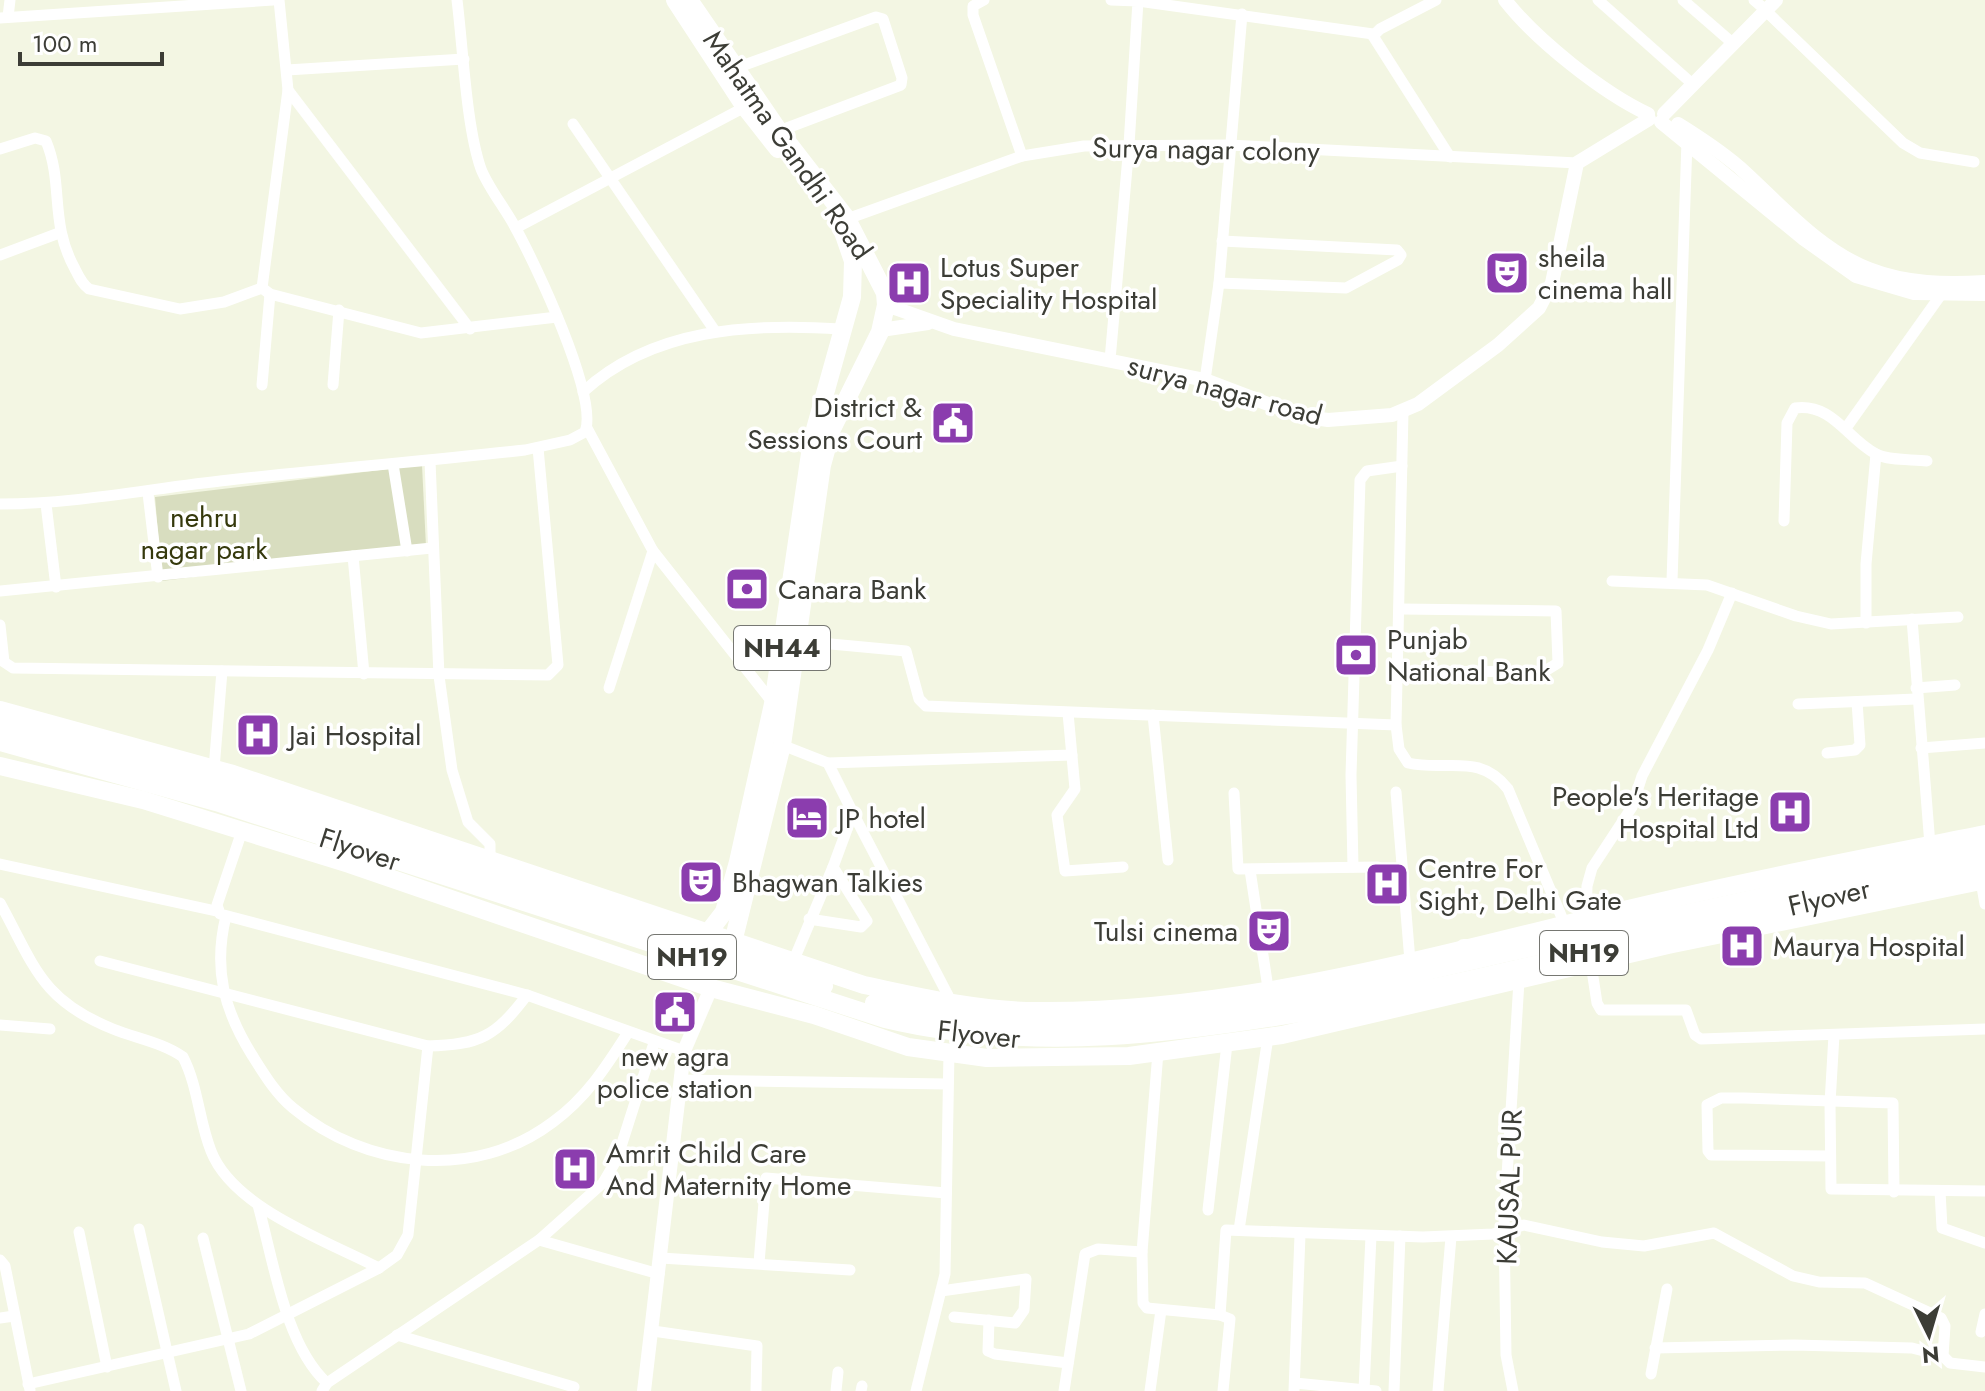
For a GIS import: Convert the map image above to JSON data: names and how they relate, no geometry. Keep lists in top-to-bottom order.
{
  "streets": {
    "main road": [
      "Mahatma Gandhi Road",
      "NH44",
      "Flyover",
      "NH19"
    ],
    "street": ["Surya nagar colony", "surya nagar road", "KAUSAL PUR"]
  },
  "crossings": [
    ["Mahatma Gandhi Road", "Surya nagar colony"],
    ["Mahatma Gandhi Road", "surya nagar road"],
    ["Mahatma Gandhi Road", "NH44"],
    ["Surya nagar colony", "surya nagar road"],
    ["surya nagar road", "NH44"],
    ["Flyover", "NH19"]
  ],
  "parks": ["nehru nagar park"],
  "places": {
    "theatre": ["sheila cinema hall", "Bhagwan Talkies", "Tulsi cinema"],
    "hospital": [
      "Lotus Super Speciality Hospital",
      "Jai Hospital",
      "People's Heritage Hospital Ltd",
      "Centre For Sight, Delhi Gate",
      "Maurya Hospital",
      "Amrit Child Care And Maternity Home"
    ],
    "public building": ["District & Sessions Court", "new agra police station"],
    "bank": ["Canara Bank", "Punjab National Bank"],
    "hotel": ["JP hotel"]
  },
  "scale_bar": "100 m",
  "north": "bottom"
}
